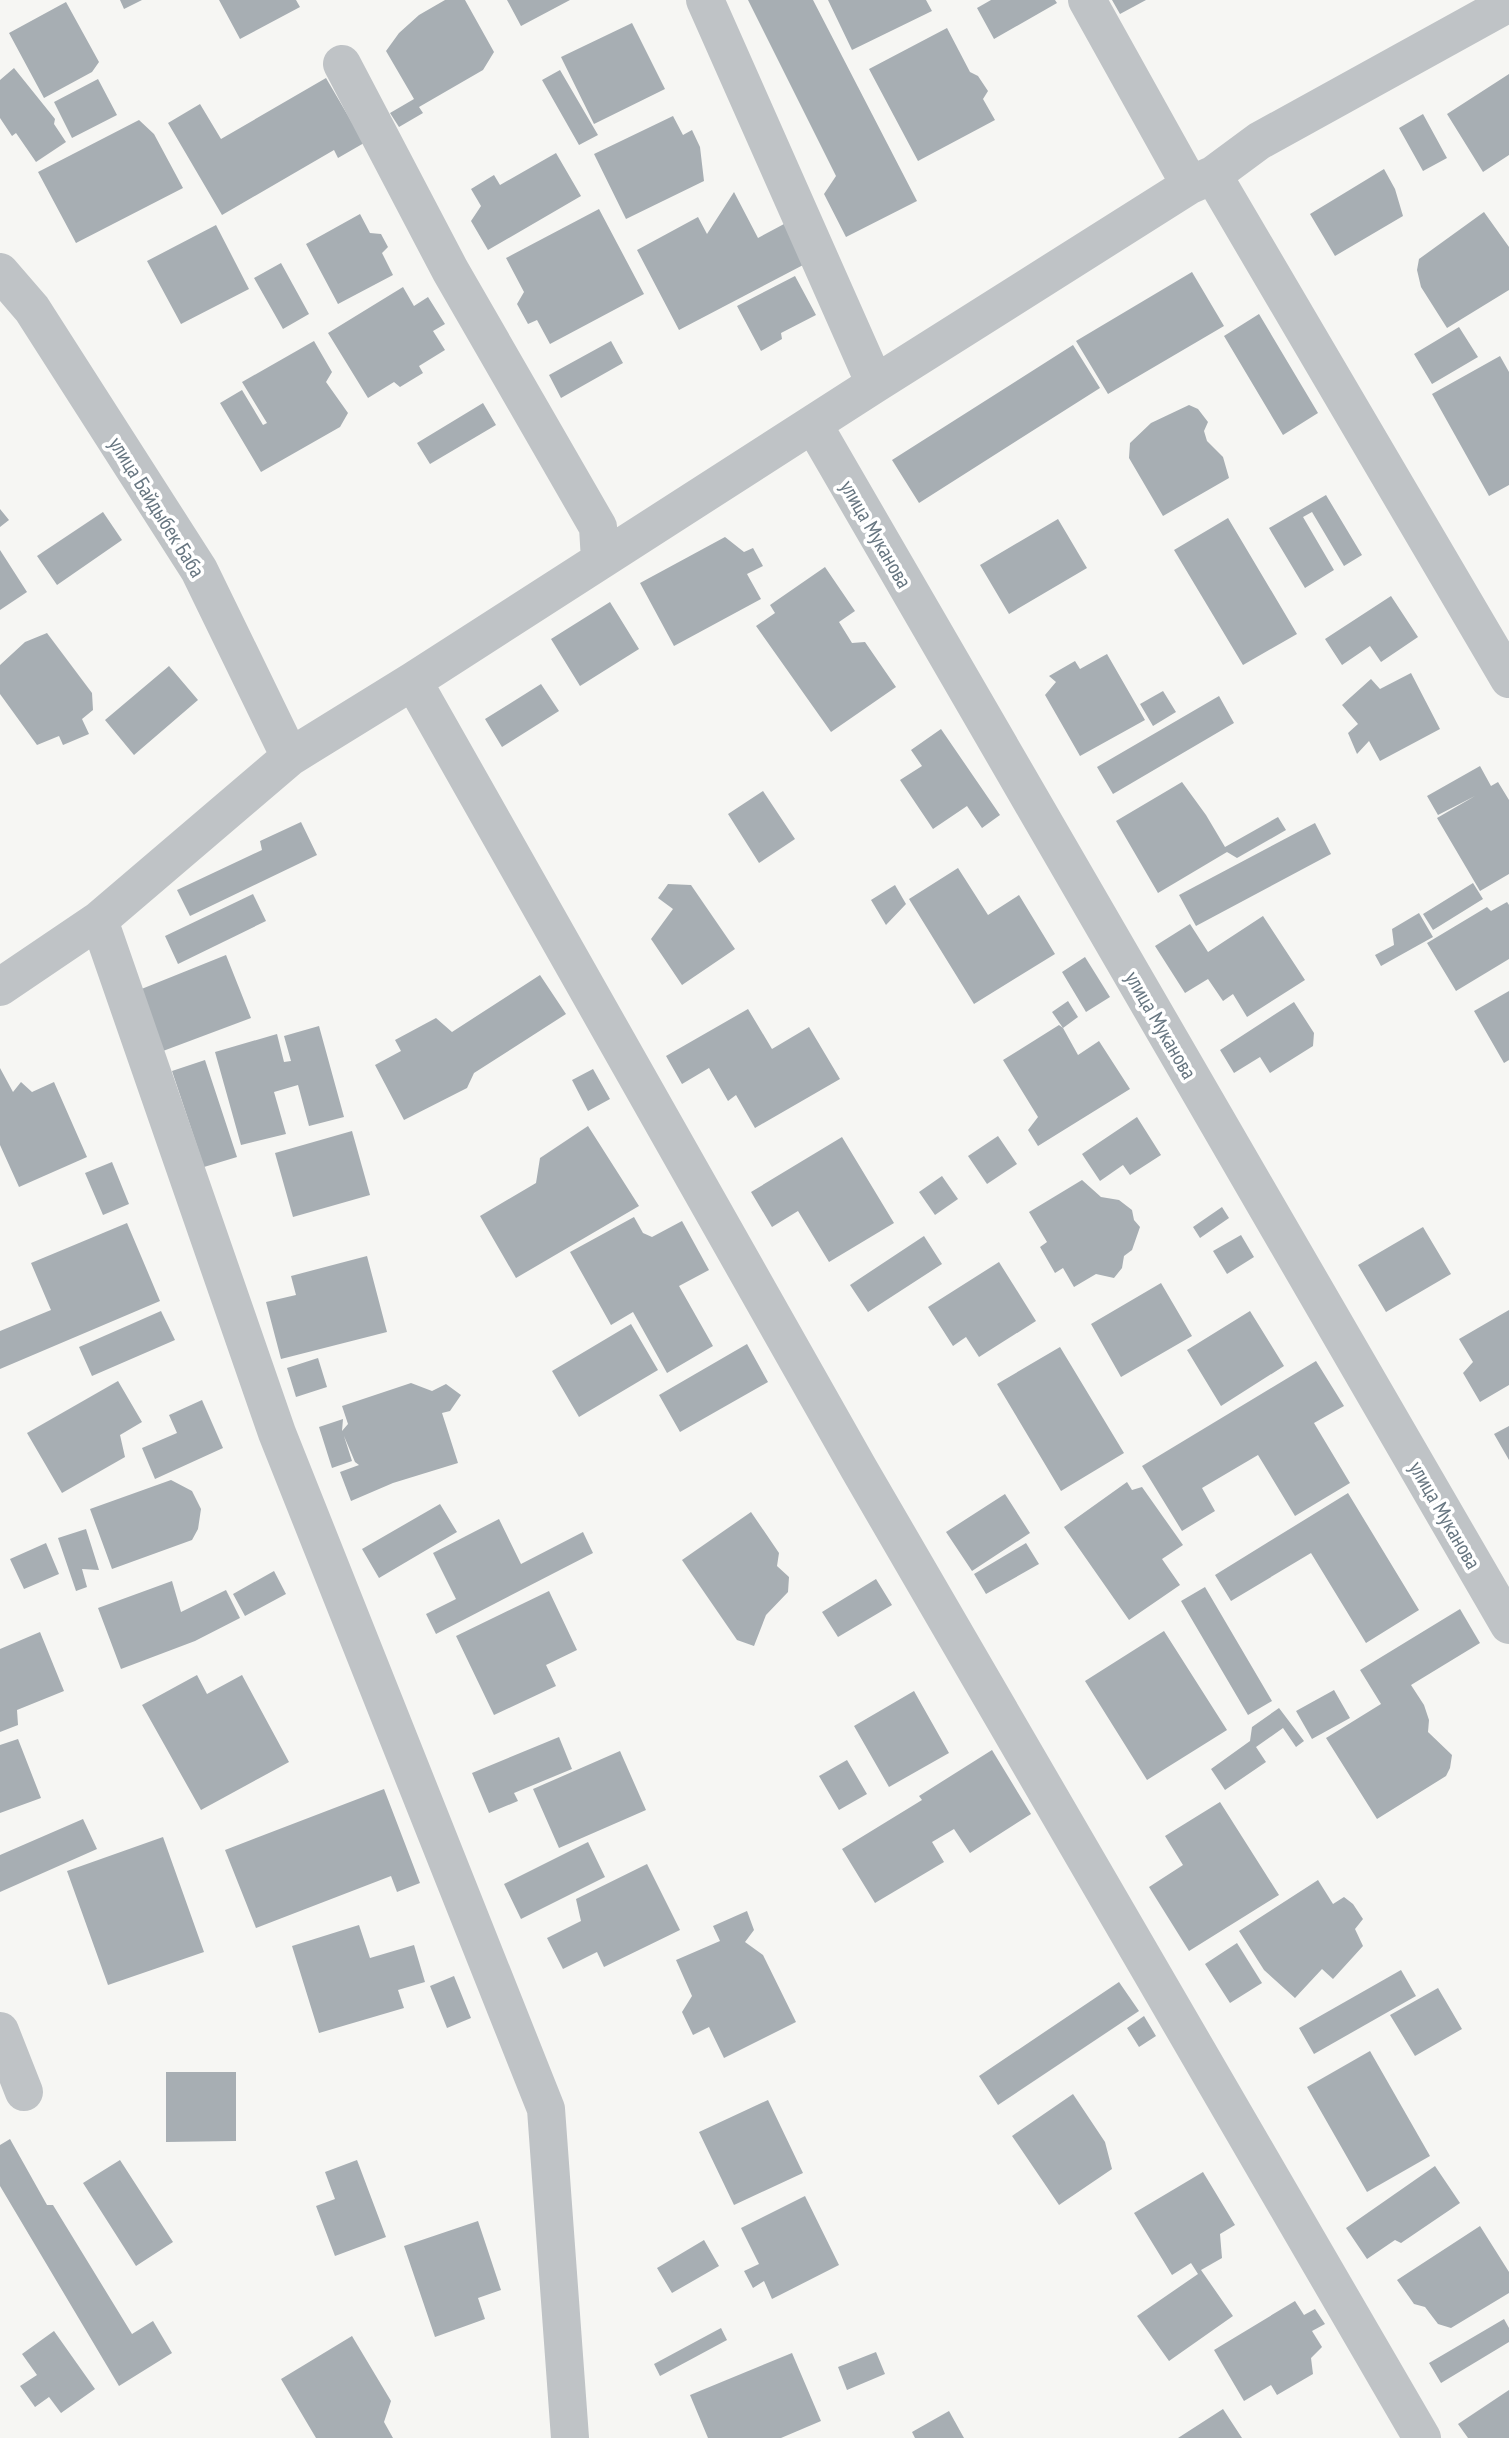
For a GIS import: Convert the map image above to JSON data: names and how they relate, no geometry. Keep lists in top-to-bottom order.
{
  "streets": {
    "street": ["улица Байдыбек Баба", "улица Муканова"]
  }
}
